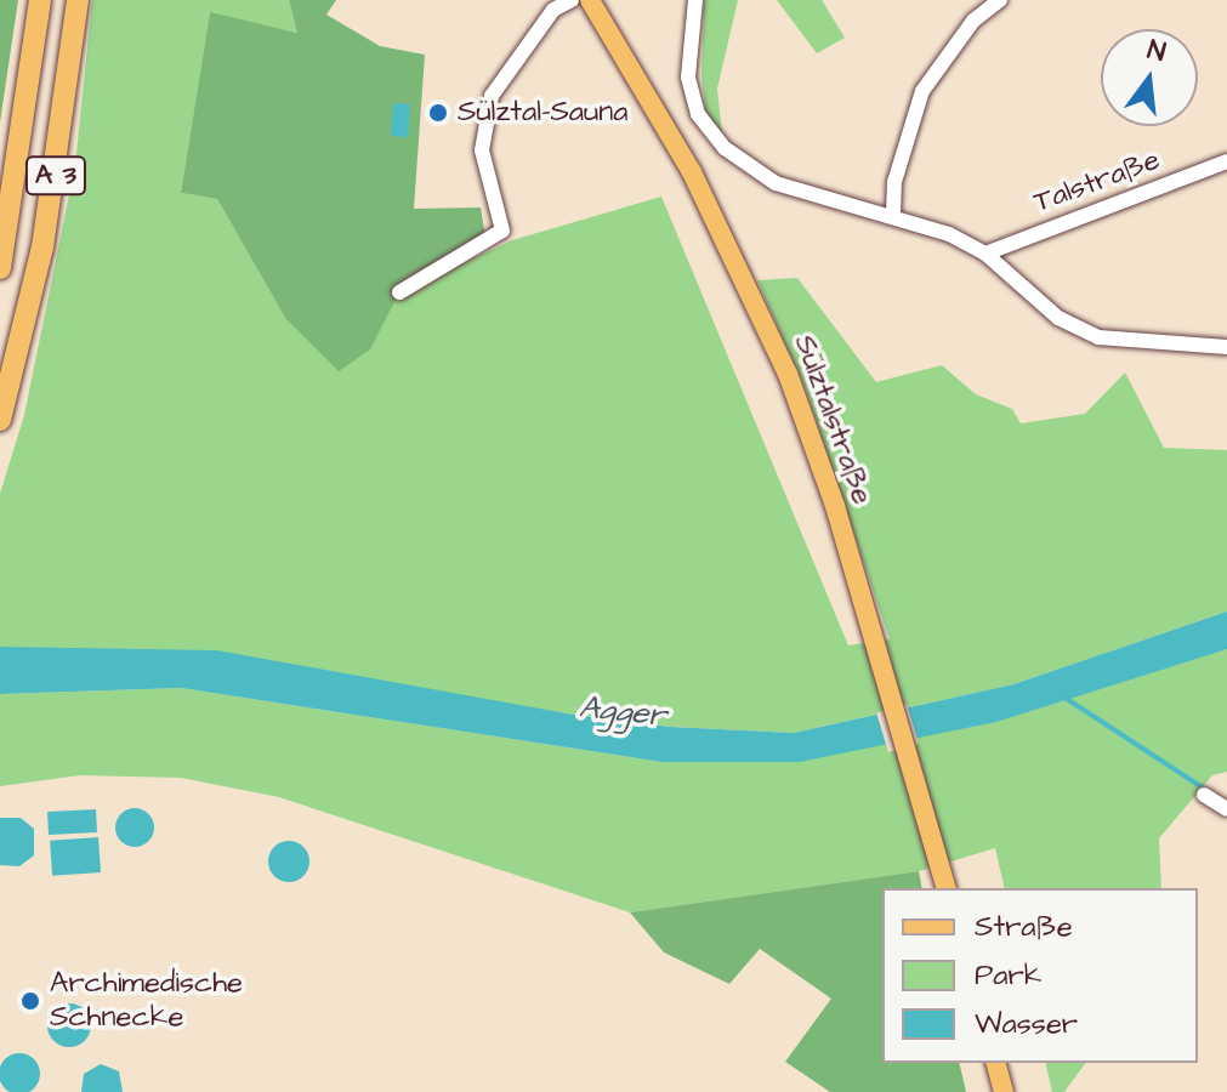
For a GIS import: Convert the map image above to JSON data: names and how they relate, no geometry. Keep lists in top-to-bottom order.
{
  "streets": {
    "highway": ["A 3"],
    "main road": ["Sülztalstraße"],
    "street": ["Talstraße"]
  },
  "water": ["Agger"],
  "places": ["Sülztal-Sauna", "Archimedische Schnecke"],
  "legend": ["Straße", "Park", "Wasser"],
  "north": "top"
}
